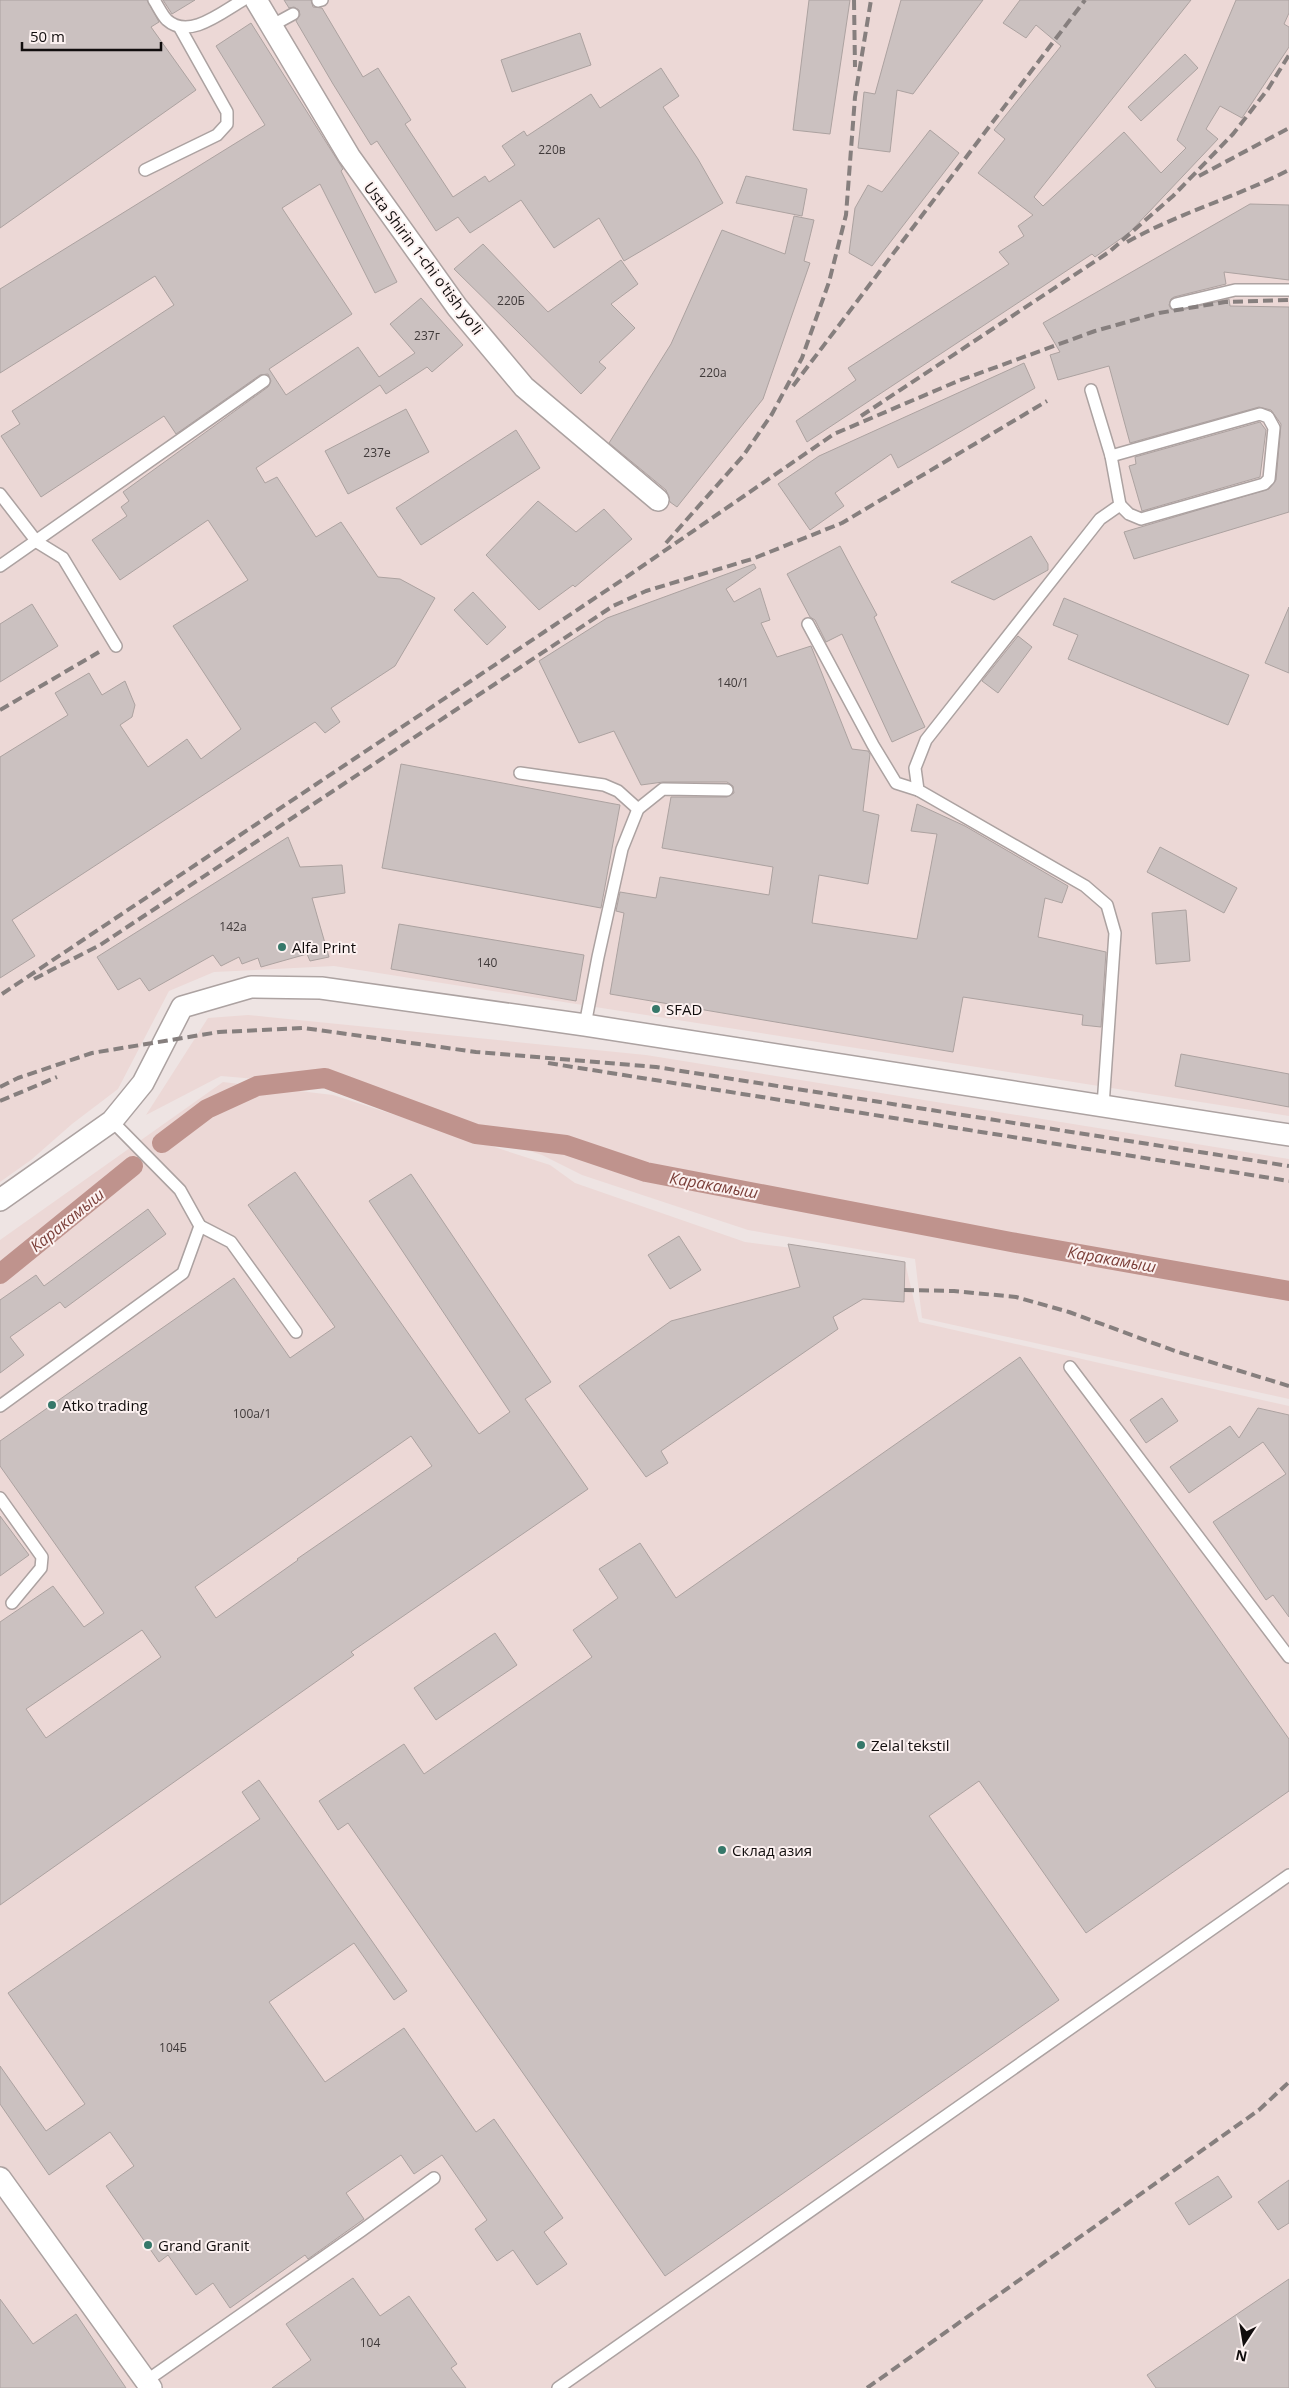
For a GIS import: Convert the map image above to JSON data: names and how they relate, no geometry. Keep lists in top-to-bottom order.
{
  "streets": {
    "street": ["Usta Shirin 1-chi o'tish yo'li"]
  },
  "water": ["Каракамыш"],
  "places": [
    "Alfa Print",
    "SFAD",
    "Atko trading",
    "Zelal tekstil",
    "Склад азия",
    "Grand Granit"
  ],
  "house_numbers": [
    "220в",
    "220Б",
    "237г",
    "220a",
    "237e",
    "140/1",
    "142a",
    "140",
    "100a/1",
    "104Б",
    "104"
  ],
  "scale_bar": "50 m",
  "north": "bottom"
}
